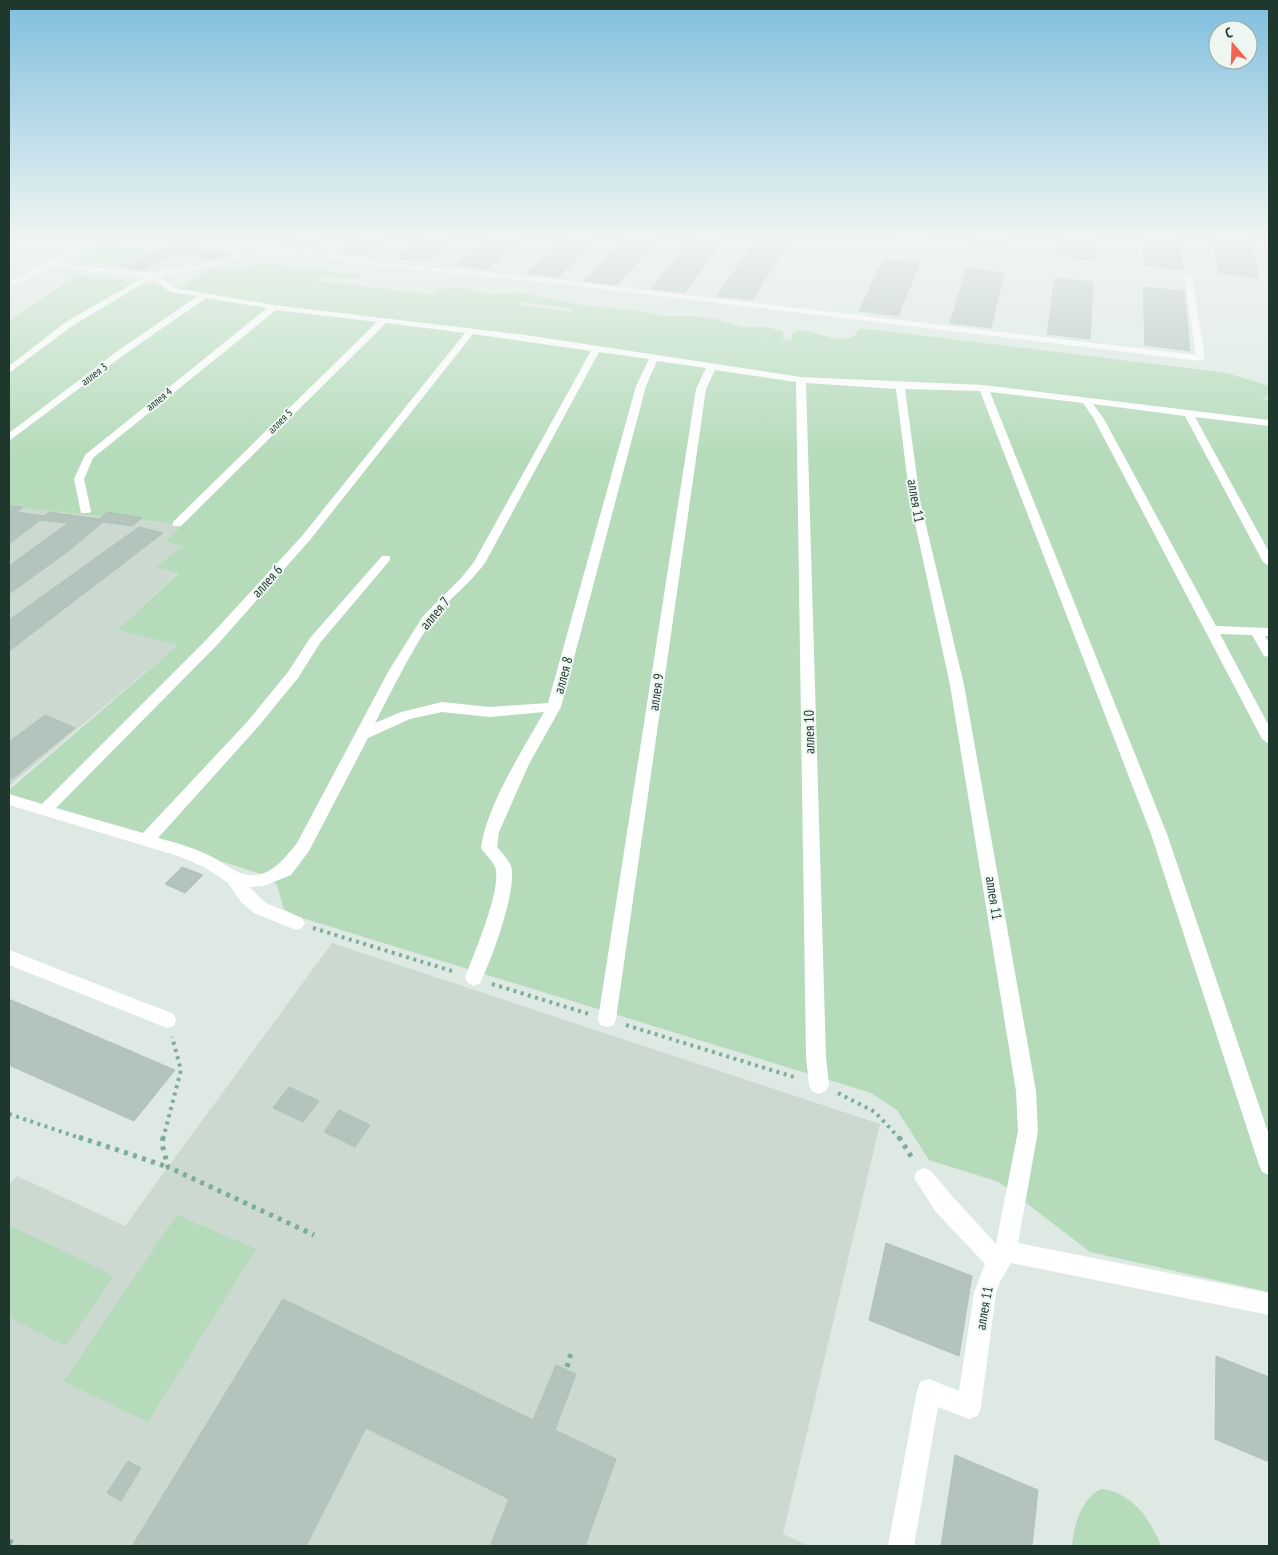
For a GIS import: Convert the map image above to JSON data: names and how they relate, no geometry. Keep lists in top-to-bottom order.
{
  "streets": {
    "street": [
      "аллея 3",
      "аллея 4",
      "аллея 5",
      "аллея 11",
      "аллея 6",
      "аллея 7",
      "аллея 8",
      "аллея 9",
      "аллея 10"
    ]
  },
  "north": "top"
}
